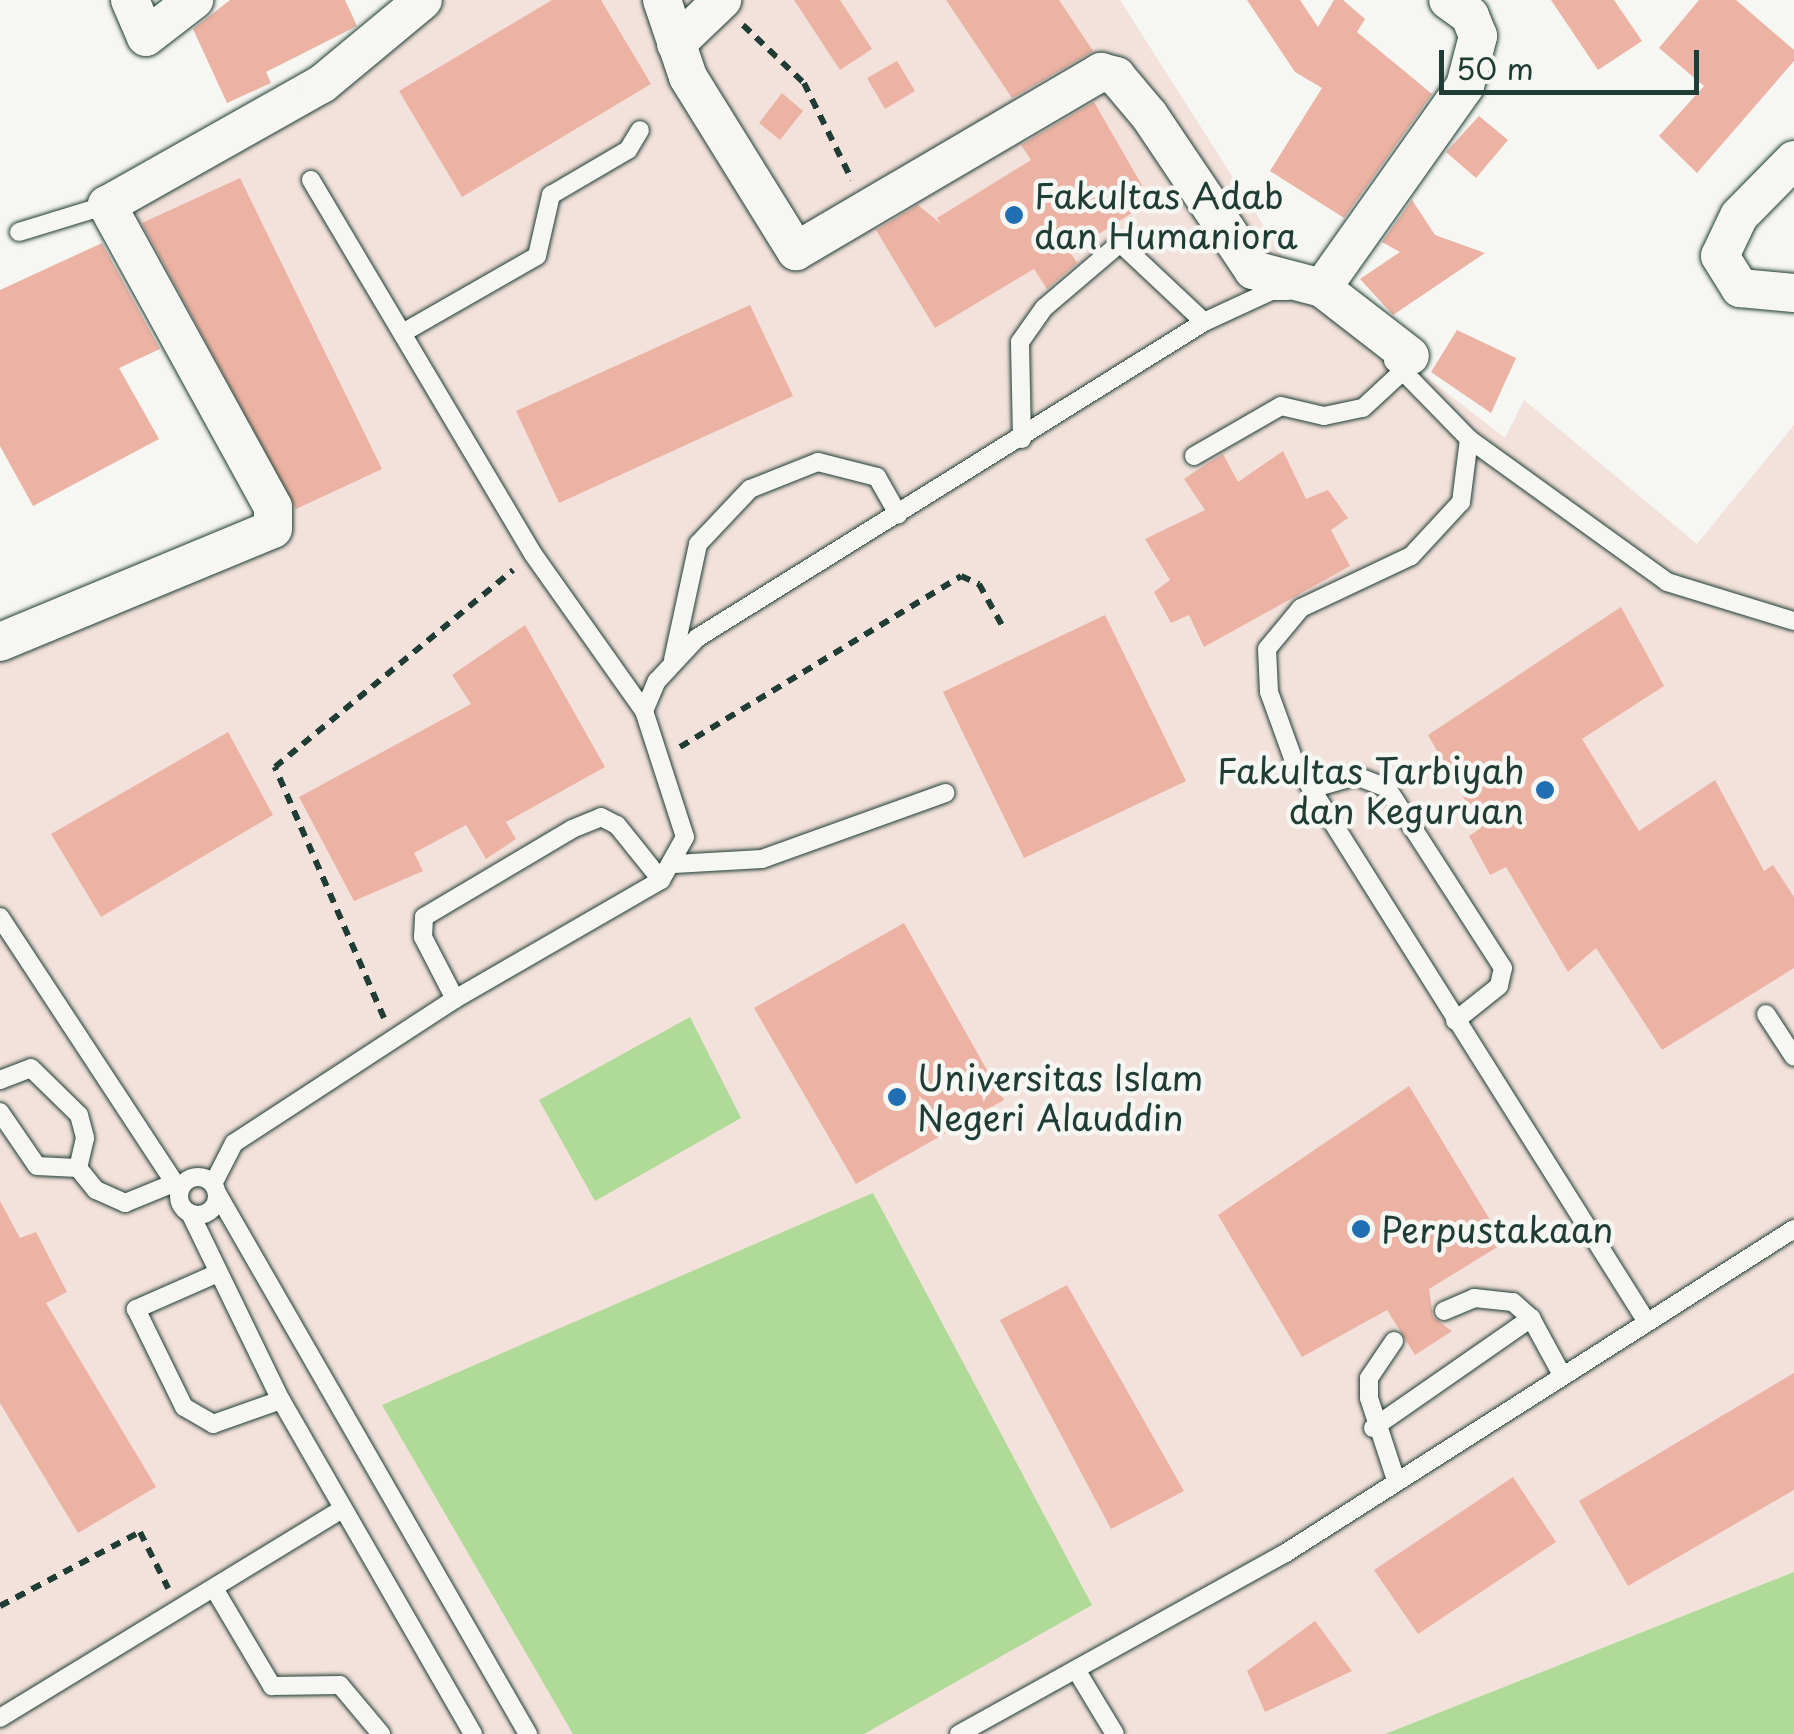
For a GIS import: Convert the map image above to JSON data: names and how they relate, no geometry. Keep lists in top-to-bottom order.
{
  "places": [
    "Fakultas Adab dan Humaniora",
    "Fakultas Tarbiyah dan Keguruan",
    "Universitas Islam Negeri Alauddin",
    "Perpustakaan"
  ],
  "scale_bar": "50 m"
}
